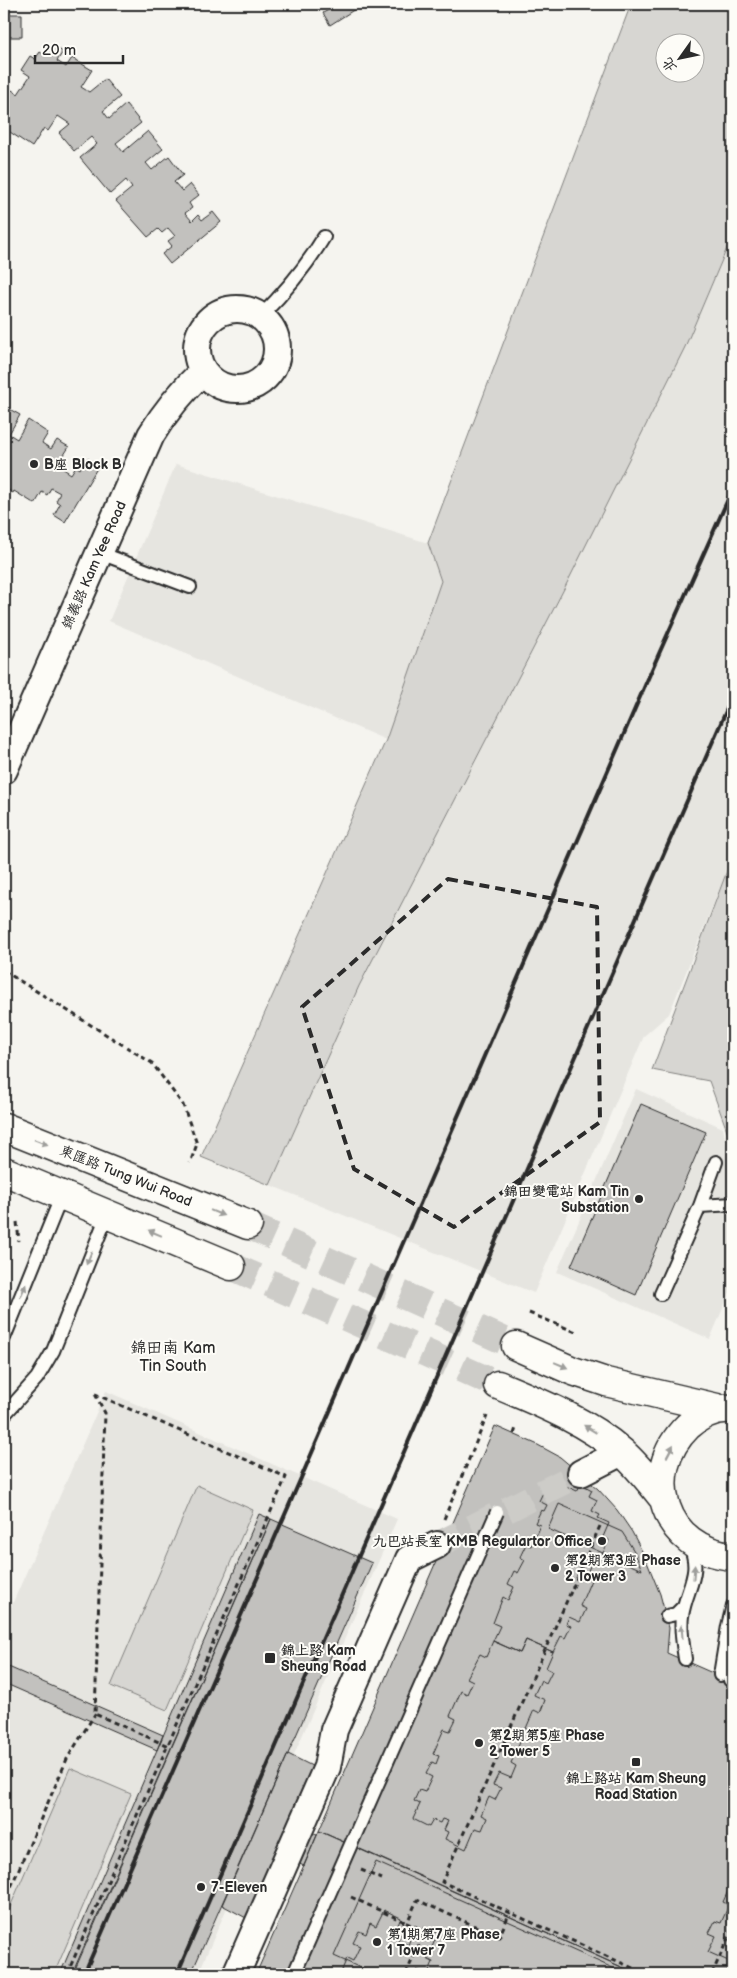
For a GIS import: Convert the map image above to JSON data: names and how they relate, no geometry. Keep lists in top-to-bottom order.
{
  "streets": {
    "street": ["錦義路 Kam Yee Road", "東匯路 Tung Wui Road"]
  },
  "districts": ["錦田南 Kam Tin South"],
  "places": {
    "other": [
      "B座 Block B",
      "錦田變電站 Kam Tin Substation",
      "九巴站長室 KMB Regulartor Office",
      "第2期第3座 Phase 2 Tower 3",
      "第2期第5座 Phase 2 Tower 5",
      "7-Eleven",
      "第1期第7座 Phase 1 Tower 7"
    ],
    "transit": ["錦上路 Kam Sheung Road", "錦上路站 Kam Sheung Road Station"]
  },
  "scale_bar": "20 m",
  "north": "bottom left"
}
